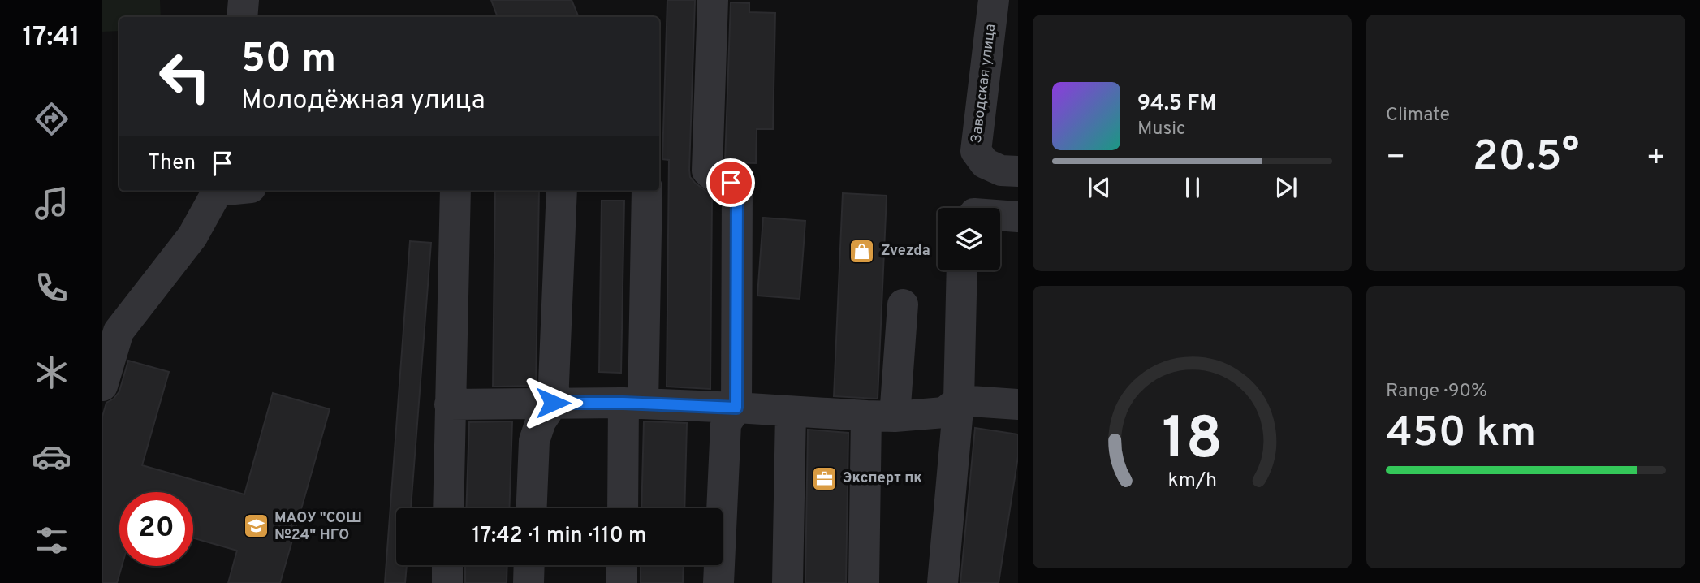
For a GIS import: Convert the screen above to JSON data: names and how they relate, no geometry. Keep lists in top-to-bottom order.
{
  "streets": {
    "street": ["Заводская улица"]
  },
  "places": {
    "shop": ["Zvezda"],
    "office": ["Эксперт пк"],
    "school or university": ["МАОУ \"СОШ №24\" НГО"]
  },
  "page": {
    "tabs": "17:41",
    "tile": [
      "Climate",
      ["Range · 90%", "450 km"]
    ],
    "turn": ["50 m", "Молодёжная улица"],
    "song": ["94.5 FM", "Music"],
    "heat": ["−", "20.5°", "+"],
    "then": "Then",
    "limit": "20",
    "trip": "17:42 · 1 min · 110 m",
    "gauge": ["18", "km/h"]
  }
}
